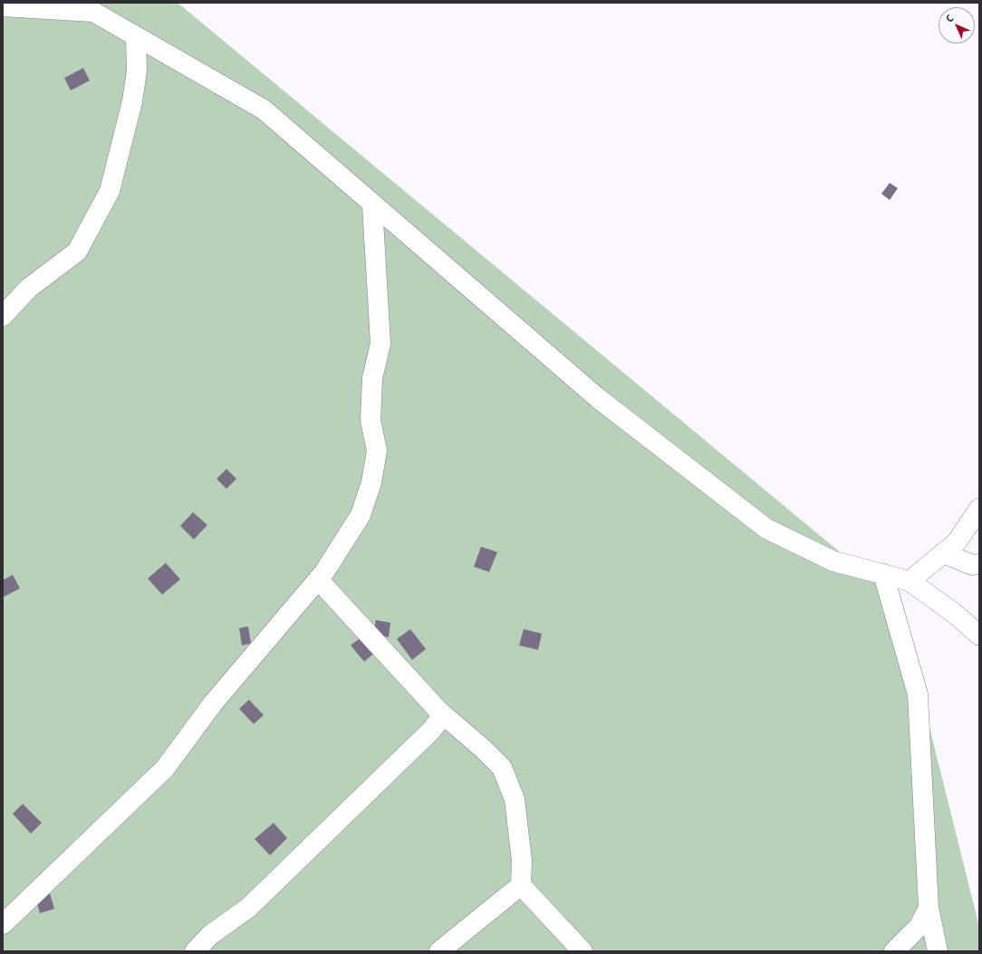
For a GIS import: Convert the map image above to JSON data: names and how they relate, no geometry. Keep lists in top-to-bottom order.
{
  "north": "top left"
}
